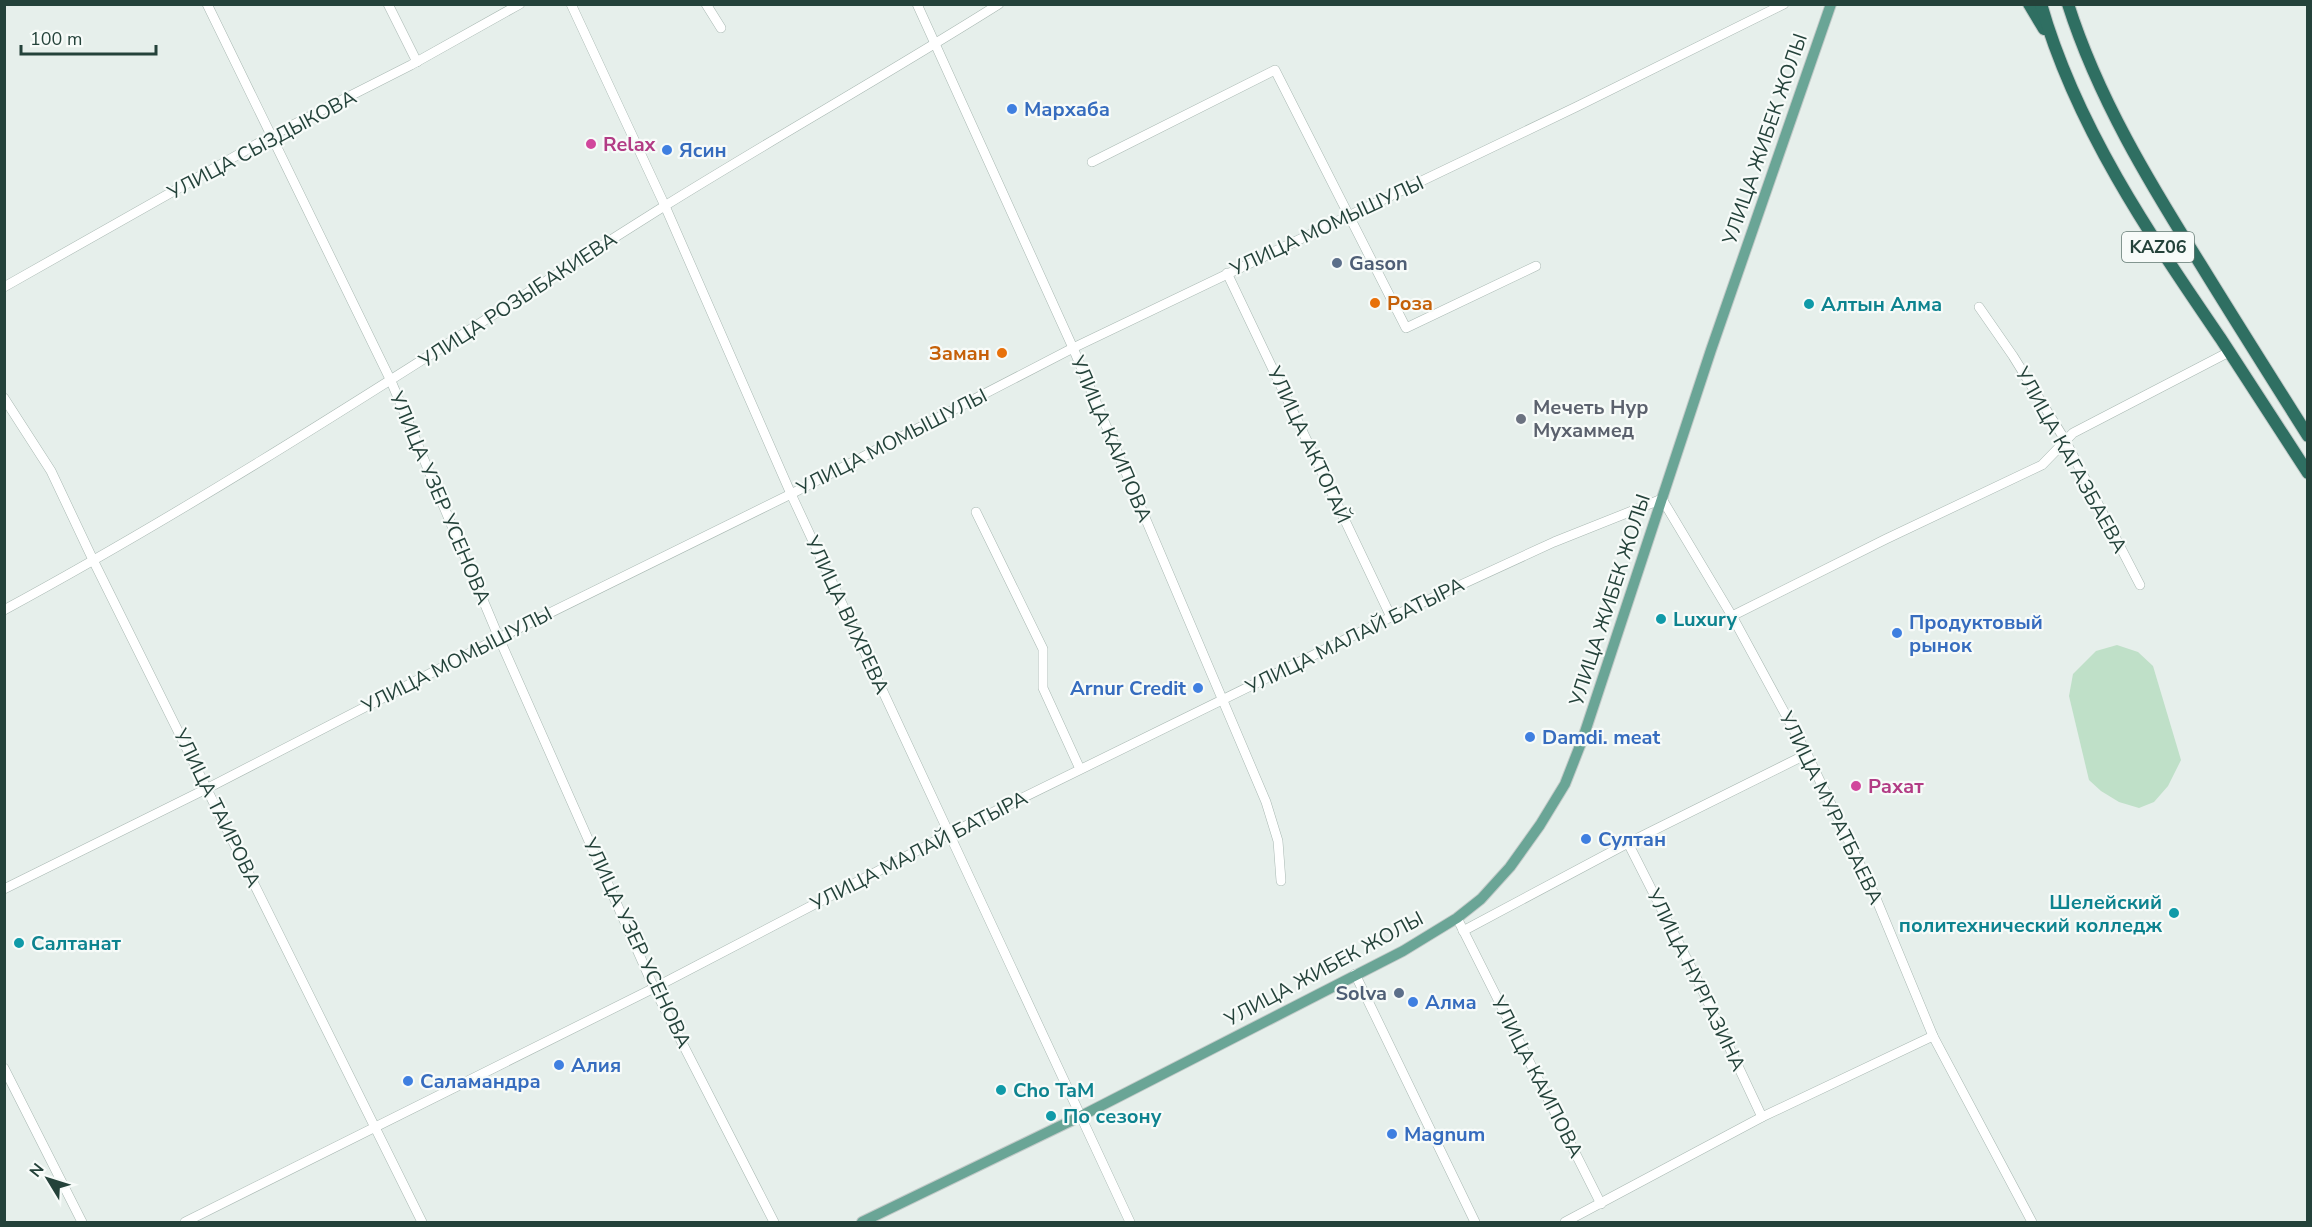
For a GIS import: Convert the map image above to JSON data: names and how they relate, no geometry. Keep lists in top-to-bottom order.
{
  "streets": {
    "highway": ["KAZ06"],
    "main road": ["УЛИЦА ЖИБЕК ЖОЛЫ"],
    "street": [
      "УЛИЦА СЫЗДЫКОВА",
      "УЛИЦА МОМЫШУЛЫ",
      "УЛИЦА РОЗЫБАКИЕВА",
      "УЛИЦА КАИПОВА",
      "УЛИЦА АКТОГАЙ",
      "УЛИЦА КАГАЗБАЕВА",
      "УЛИЦА УЗЕР УСЕНОВА",
      "УЛИЦА ВИХРЕВА",
      "УЛИЦА МАЛАЙ БАТЫРА",
      "УЛИЦА ТАИРОВА",
      "УЛИЦА МУРАТБАЕВА",
      "УЛИЦА НУРГАЗИНА"
    ]
  },
  "crossings": [
    ["УЛИЦА ЖИБЕК ЖОЛЫ", "УЛИЦА КАИПОВА"],
    ["УЛИЦА ЖИБЕК ЖОЛЫ", "УЛИЦА ВИХРЕВА"],
    ["УЛИЦА ЖИБЕК ЖОЛЫ", "УЛИЦА МАЛАЙ БАТЫРА"],
    ["УЛИЦА ЖИБЕК ЖОЛЫ", "УЛИЦА МУРАТБАЕВА"],
    ["УЛИЦА СЫЗДЫКОВА", "УЛИЦА УЗЕР УСЕНОВА"],
    ["УЛИЦА МОМЫШУЛЫ", "УЛИЦА КАИПОВА"],
    ["УЛИЦА МОМЫШУЛЫ", "УЛИЦА АКТОГАЙ"],
    ["УЛИЦА МОМЫШУЛЫ", "УЛИЦА УЗЕР УСЕНОВА"],
    ["УЛИЦА МОМЫШУЛЫ", "УЛИЦА ВИХРЕВА"],
    ["УЛИЦА МОМЫШУЛЫ", "УЛИЦА ТАИРОВА"],
    ["УЛИЦА РОЗЫБАКИЕВА", "УЛИЦА КАИПОВА"],
    ["УЛИЦА РОЗЫБАКИЕВА", "УЛИЦА УЗЕР УСЕНОВА"],
    ["УЛИЦА РОЗЫБАКИЕВА", "УЛИЦА ВИХРЕВА"],
    ["УЛИЦА РОЗЫБАКИЕВА", "УЛИЦА ТАИРОВА"],
    ["УЛИЦА КАИПОВА", "УЛИЦА МАЛАЙ БАТЫРА"],
    ["УЛИЦА АКТОГАЙ", "УЛИЦА МАЛАЙ БАТЫРА"],
    ["УЛИЦА УЗЕР УСЕНОВА", "УЛИЦА МАЛАЙ БАТЫРА"],
    ["УЛИЦА ВИХРЕВА", "УЛИЦА МАЛАЙ БАТЫРА"],
    ["УЛИЦА МАЛАЙ БАТЫРА", "УЛИЦА ТАИРОВА"],
    ["УЛИЦА МАЛАЙ БАТЫРА", "УЛИЦА МУРАТБАЕВА"]
  ],
  "places": [
    "Мархаба",
    "Relax",
    "Ясин",
    "Gason",
    "Роза",
    "Алтын Алма",
    "Заман",
    "Мечеть Нур Мухаммед",
    "Luxury",
    "Продуктовый рынок",
    "Arnur Credit",
    "Damdi. meat",
    "Рахат",
    "Султан",
    "Шелейский политехнический колледж",
    "Салтанат",
    "Solva",
    "Алма",
    "Алия",
    "Саламандра",
    "Cho TaM",
    "По сезону",
    "Magnum"
  ],
  "scale_bar": "100 m",
  "north": "top left"
}
